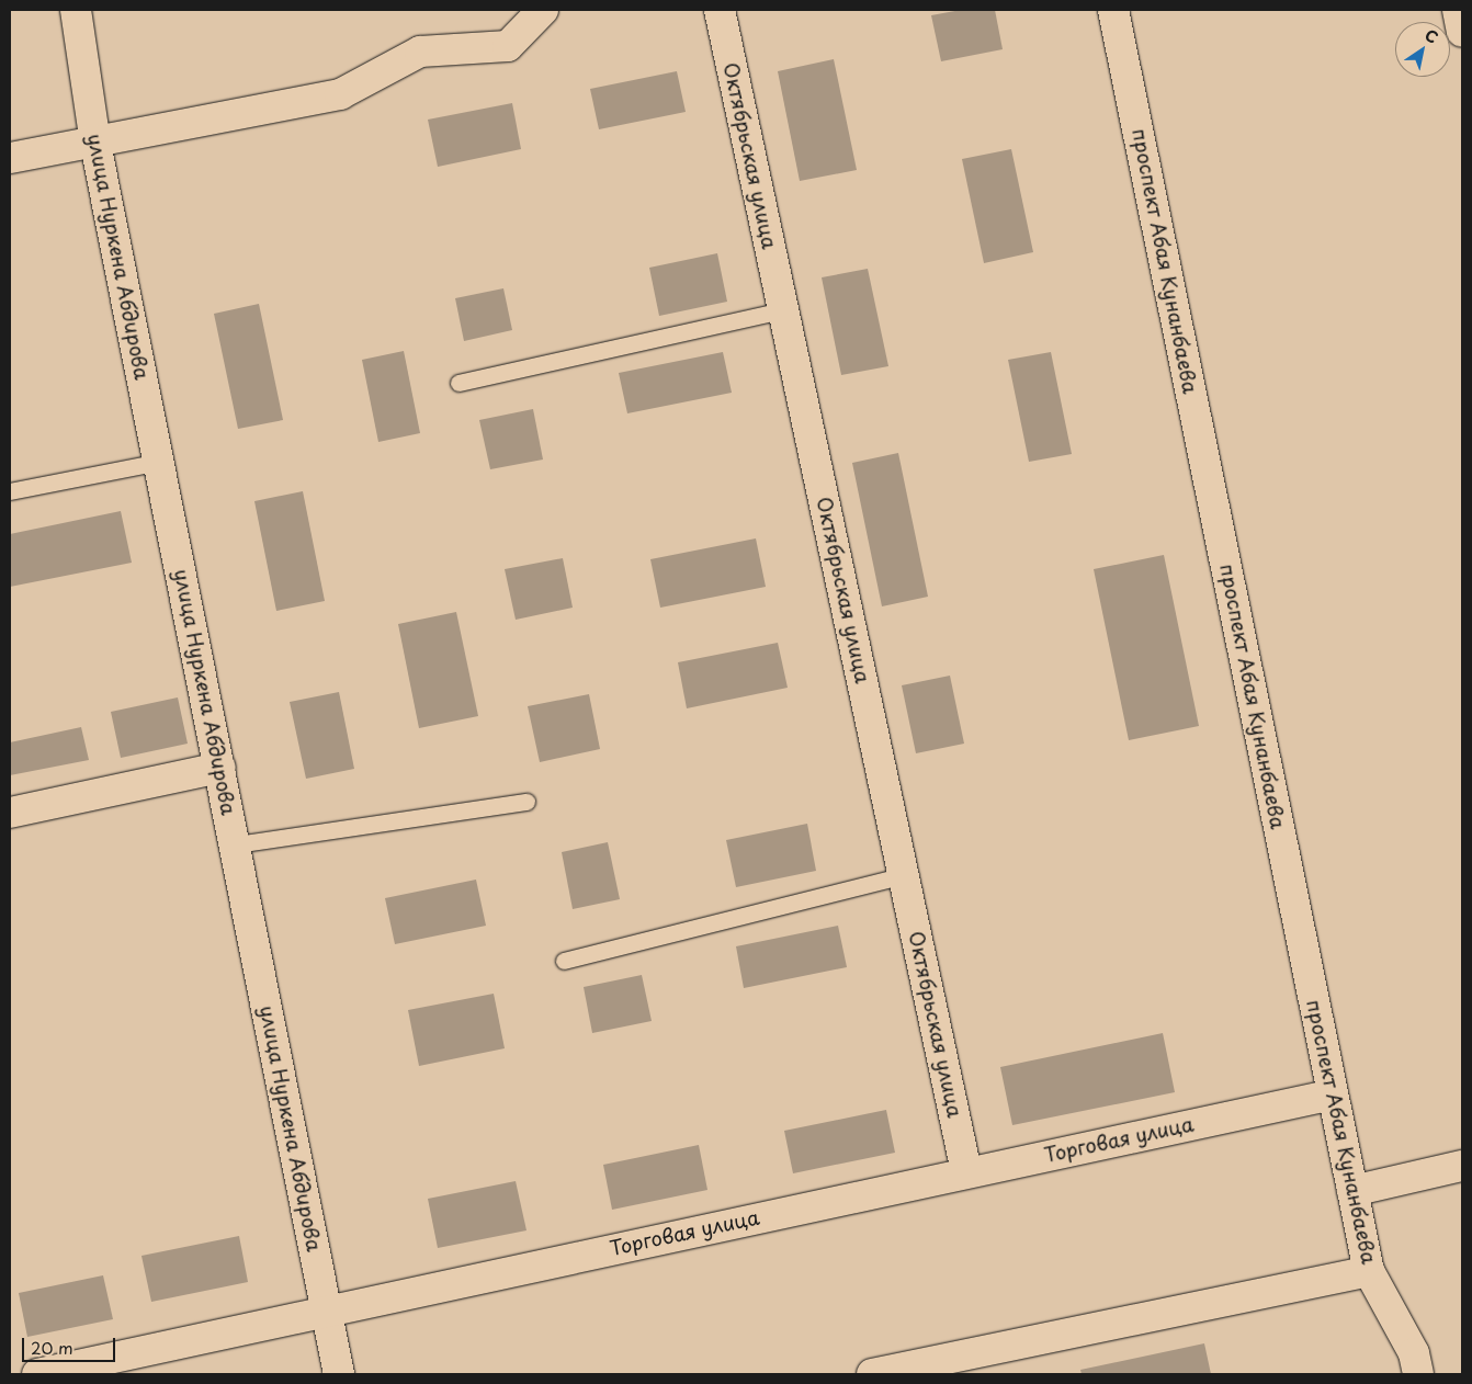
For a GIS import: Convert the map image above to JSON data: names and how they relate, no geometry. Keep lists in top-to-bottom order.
{
  "streets": {
    "street": [
      "Октябрьская улица",
      "улица Нуркена Абдирова",
      "проспект Абая Кунанбаева",
      "Торговая улица"
    ]
  },
  "crossings": [
    ["Октябрьская улица", "Торговая улица"],
    ["улица Нуркена Абдирова", "Торговая улица"],
    ["проспект Абая Кунанбаева", "Торговая улица"]
  ],
  "scale_bar": "20 m",
  "north": "top right"
}
